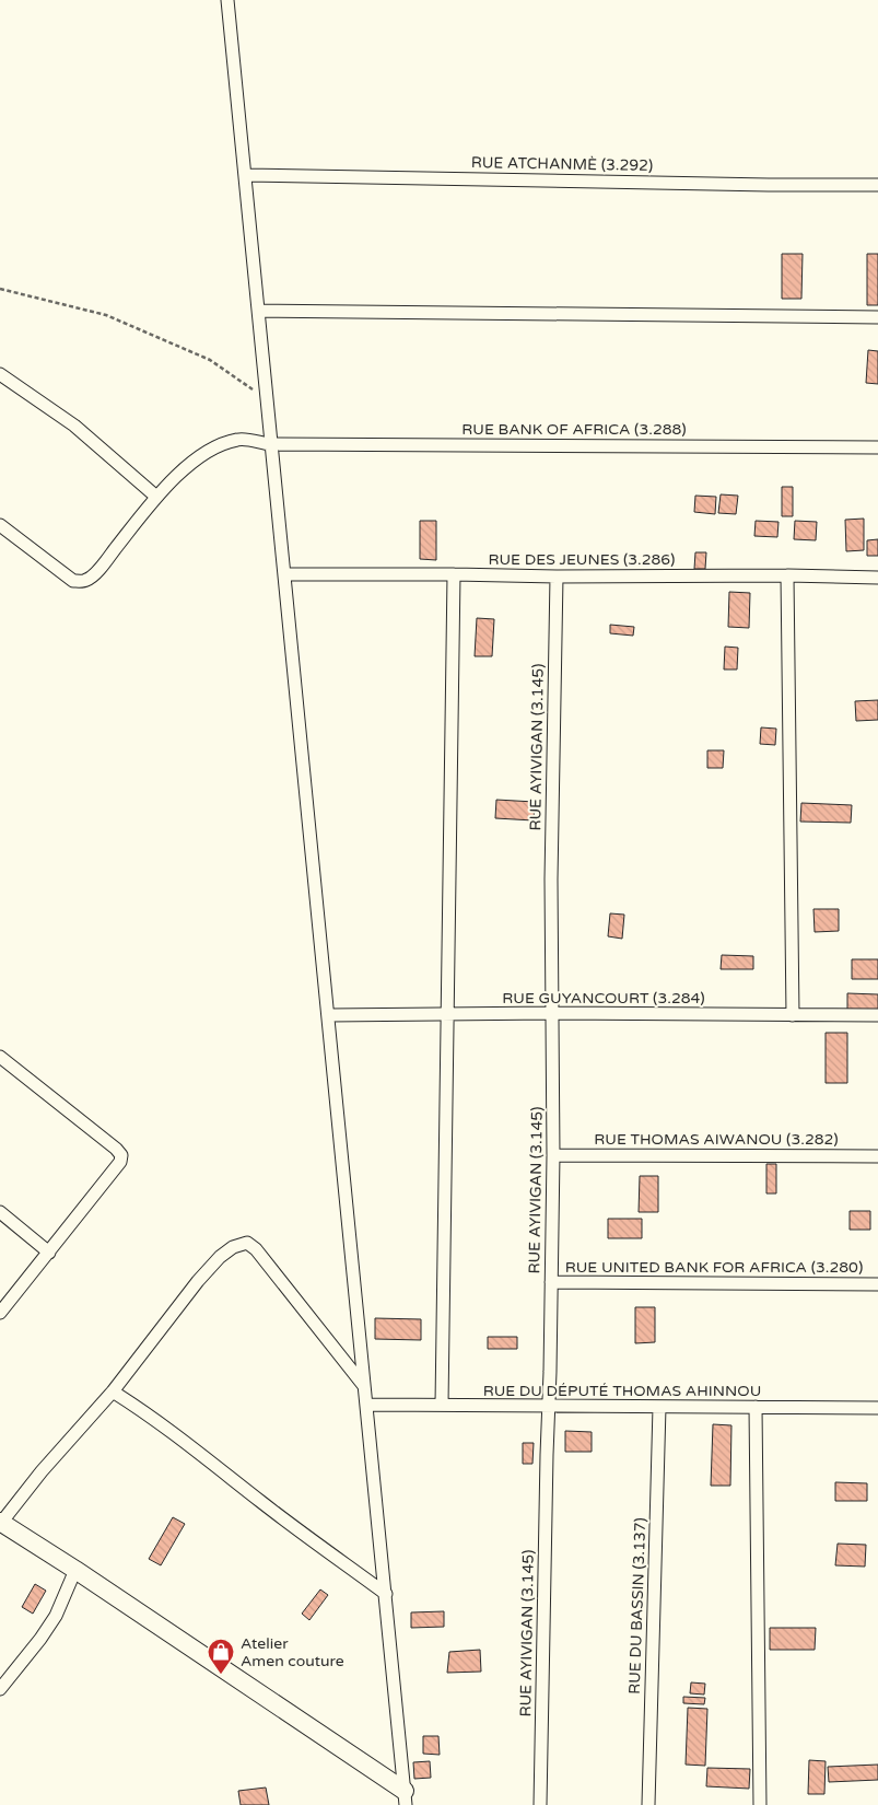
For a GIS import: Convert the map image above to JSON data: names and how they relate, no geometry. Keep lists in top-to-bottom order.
{
  "streets": {
    "street": [
      "RUE ATCHANMÈ (3.292)",
      "RUE BANK OF AFRICA (3.288)",
      "RUE DES JEUNES (3.286)",
      "RUE AYIVIGAN (3.145)",
      "RUE GUYANCOURT (3.284)",
      "RUE THOMAS AIWANOU (3.282)",
      "RUE UNITED BANK FOR AFRICA (3.280)",
      "RUE DU DÉPUTÉ THOMAS AHINNOU",
      "RUE DU BASSIN (3.137)"
    ]
  },
  "crossings": [
    ["RUE DES JEUNES (3.286)", "RUE AYIVIGAN (3.145)"],
    ["RUE AYIVIGAN (3.145)", "RUE GUYANCOURT (3.284)"],
    ["RUE AYIVIGAN (3.145)", "RUE THOMAS AIWANOU (3.282)"],
    ["RUE AYIVIGAN (3.145)", "RUE UNITED BANK FOR AFRICA (3.280)"],
    ["RUE AYIVIGAN (3.145)", "RUE DU DÉPUTÉ THOMAS AHINNOU"],
    ["RUE DU DÉPUTÉ THOMAS AHINNOU", "RUE DU BASSIN (3.137)"]
  ],
  "places": {
    "shop": ["Atelier Amen couture"]
  }
}
